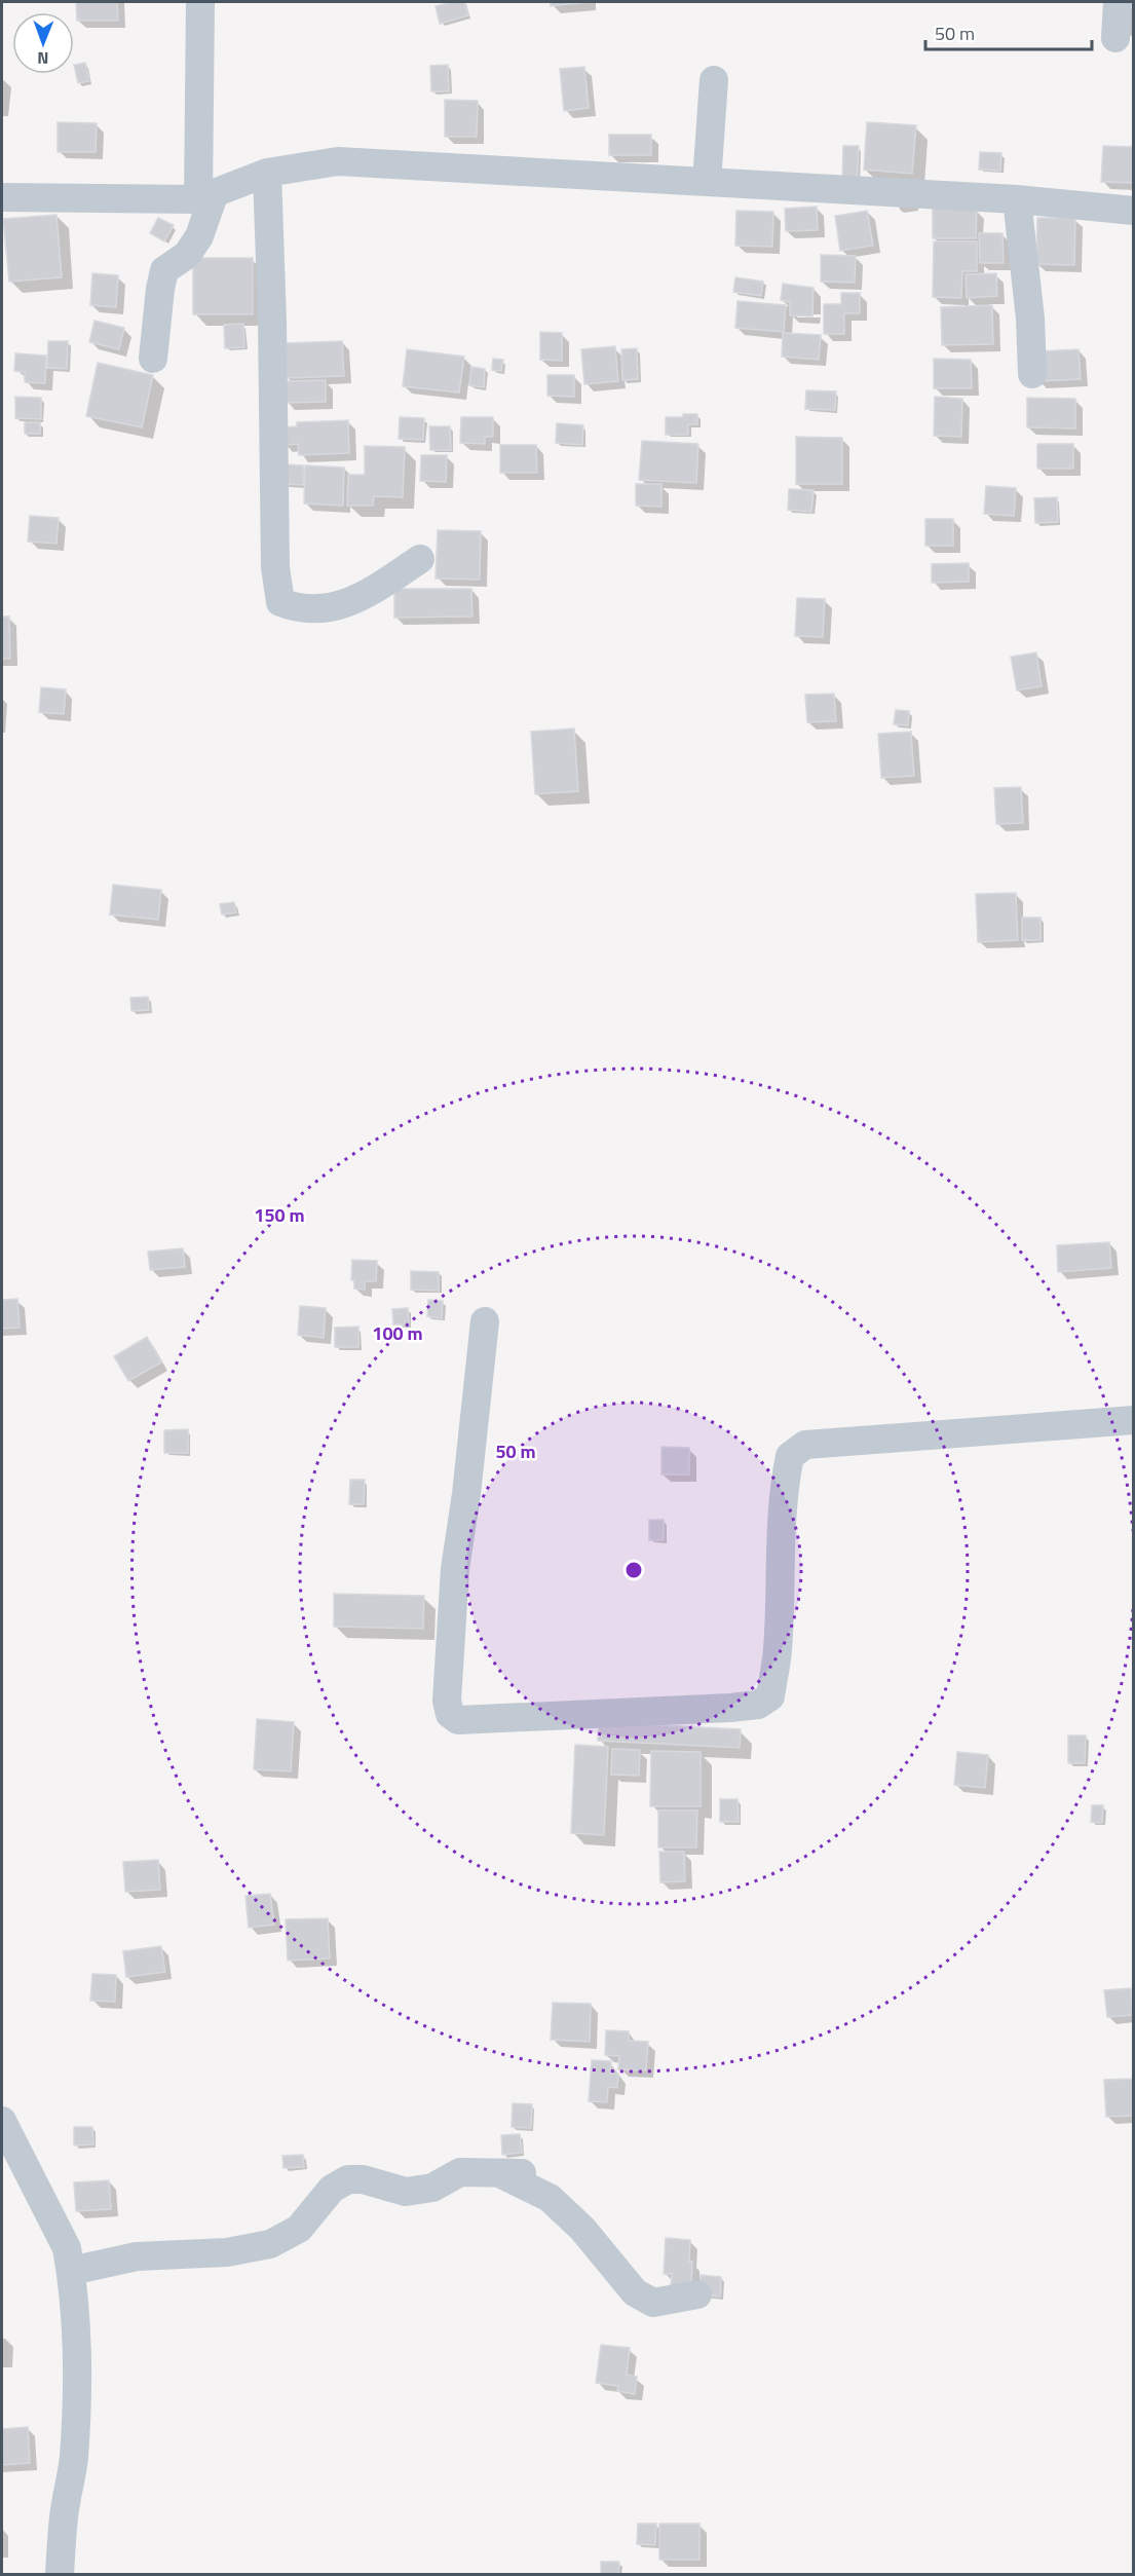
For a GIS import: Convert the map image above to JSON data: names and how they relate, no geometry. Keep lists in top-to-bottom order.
{
  "scale_bar": "50 m",
  "north": "bottom",
  "rings": ["150 m", "100 m", "50 m"]
}
